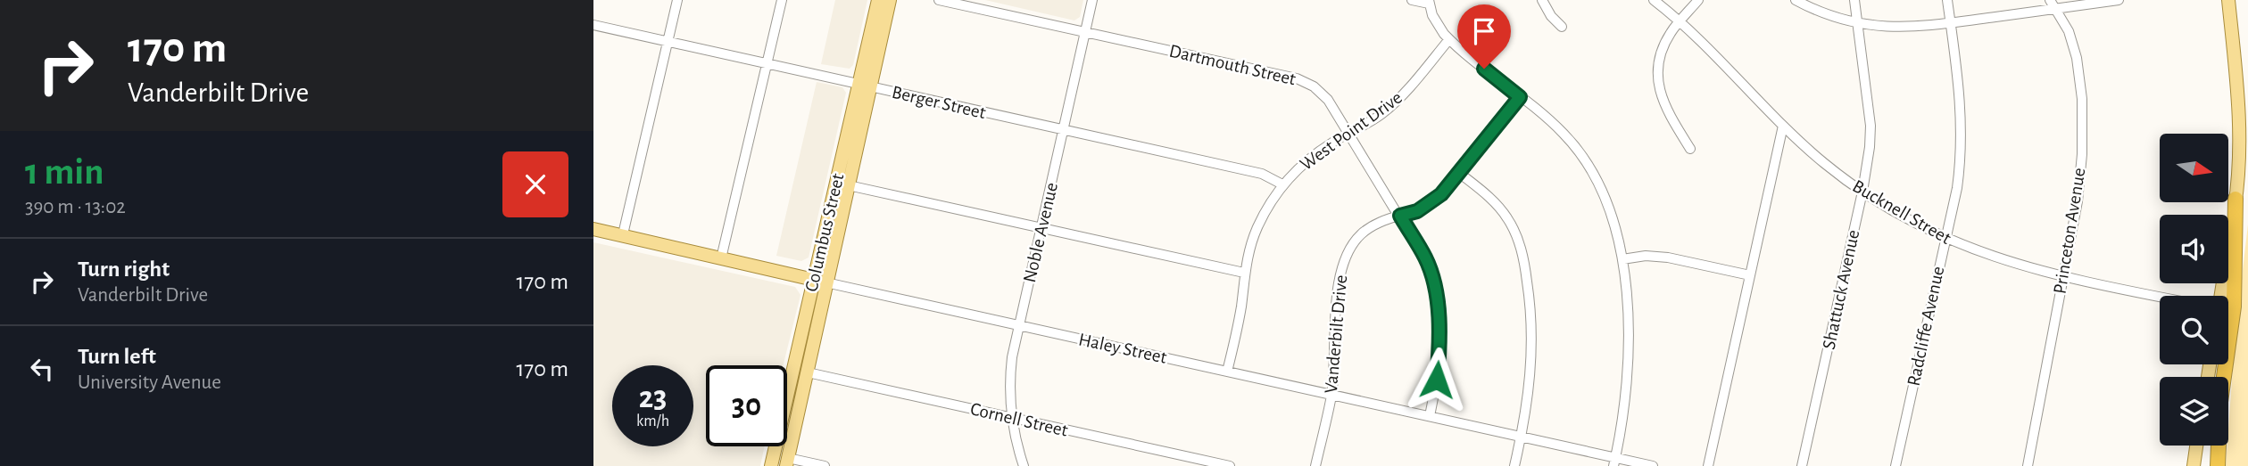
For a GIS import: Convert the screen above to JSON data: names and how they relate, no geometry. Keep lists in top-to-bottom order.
{
  "streets": {
    "main road": ["Columbus Street", "Haley Street"],
    "street": [
      "Dartmouth Street",
      "Berger Street",
      "West Point Drive",
      "Bucknell Street",
      "Princeton Avenue",
      "Noble Avenue",
      "Shattuck Avenue",
      "Radcliffe Avenue",
      "Vanderbilt Drive",
      "Cornell Street"
    ]
  },
  "crossings": [
    ["Dartmouth Street", "West Point Drive"],
    ["Dartmouth Street", "Noble Avenue"],
    ["Dartmouth Street", "Vanderbilt Drive"],
    ["Dartmouth Street", "Haley Street"],
    ["Berger Street", "West Point Drive"],
    ["Berger Street", "Columbus Street"],
    ["Berger Street", "Noble Avenue"],
    ["West Point Drive", "Haley Street"],
    ["Bucknell Street", "Princeton Avenue"],
    ["Bucknell Street", "Shattuck Avenue"],
    ["Bucknell Street", "Radcliffe Avenue"],
    ["Columbus Street", "Haley Street"],
    ["Columbus Street", "Cornell Street"],
    ["Noble Avenue", "Haley Street"],
    ["Noble Avenue", "Cornell Street"],
    ["Vanderbilt Drive", "Haley Street"]
  ],
  "north": "right",
  "page": {
    "turn": ["170 m", "Vanderbilt Drive"],
    "heading": ["1 min", "390 m · 13:02"],
    "list": [
      {
        "name": "Turn right",
        "note": "Vanderbilt Drive",
        "value": "170 m"
      },
      {
        "name": "Turn left",
        "note": "University Avenue",
        "value": "170 m"
      }
    ],
    "speed": "23 km/h",
    "limit": "30"
  }
}
